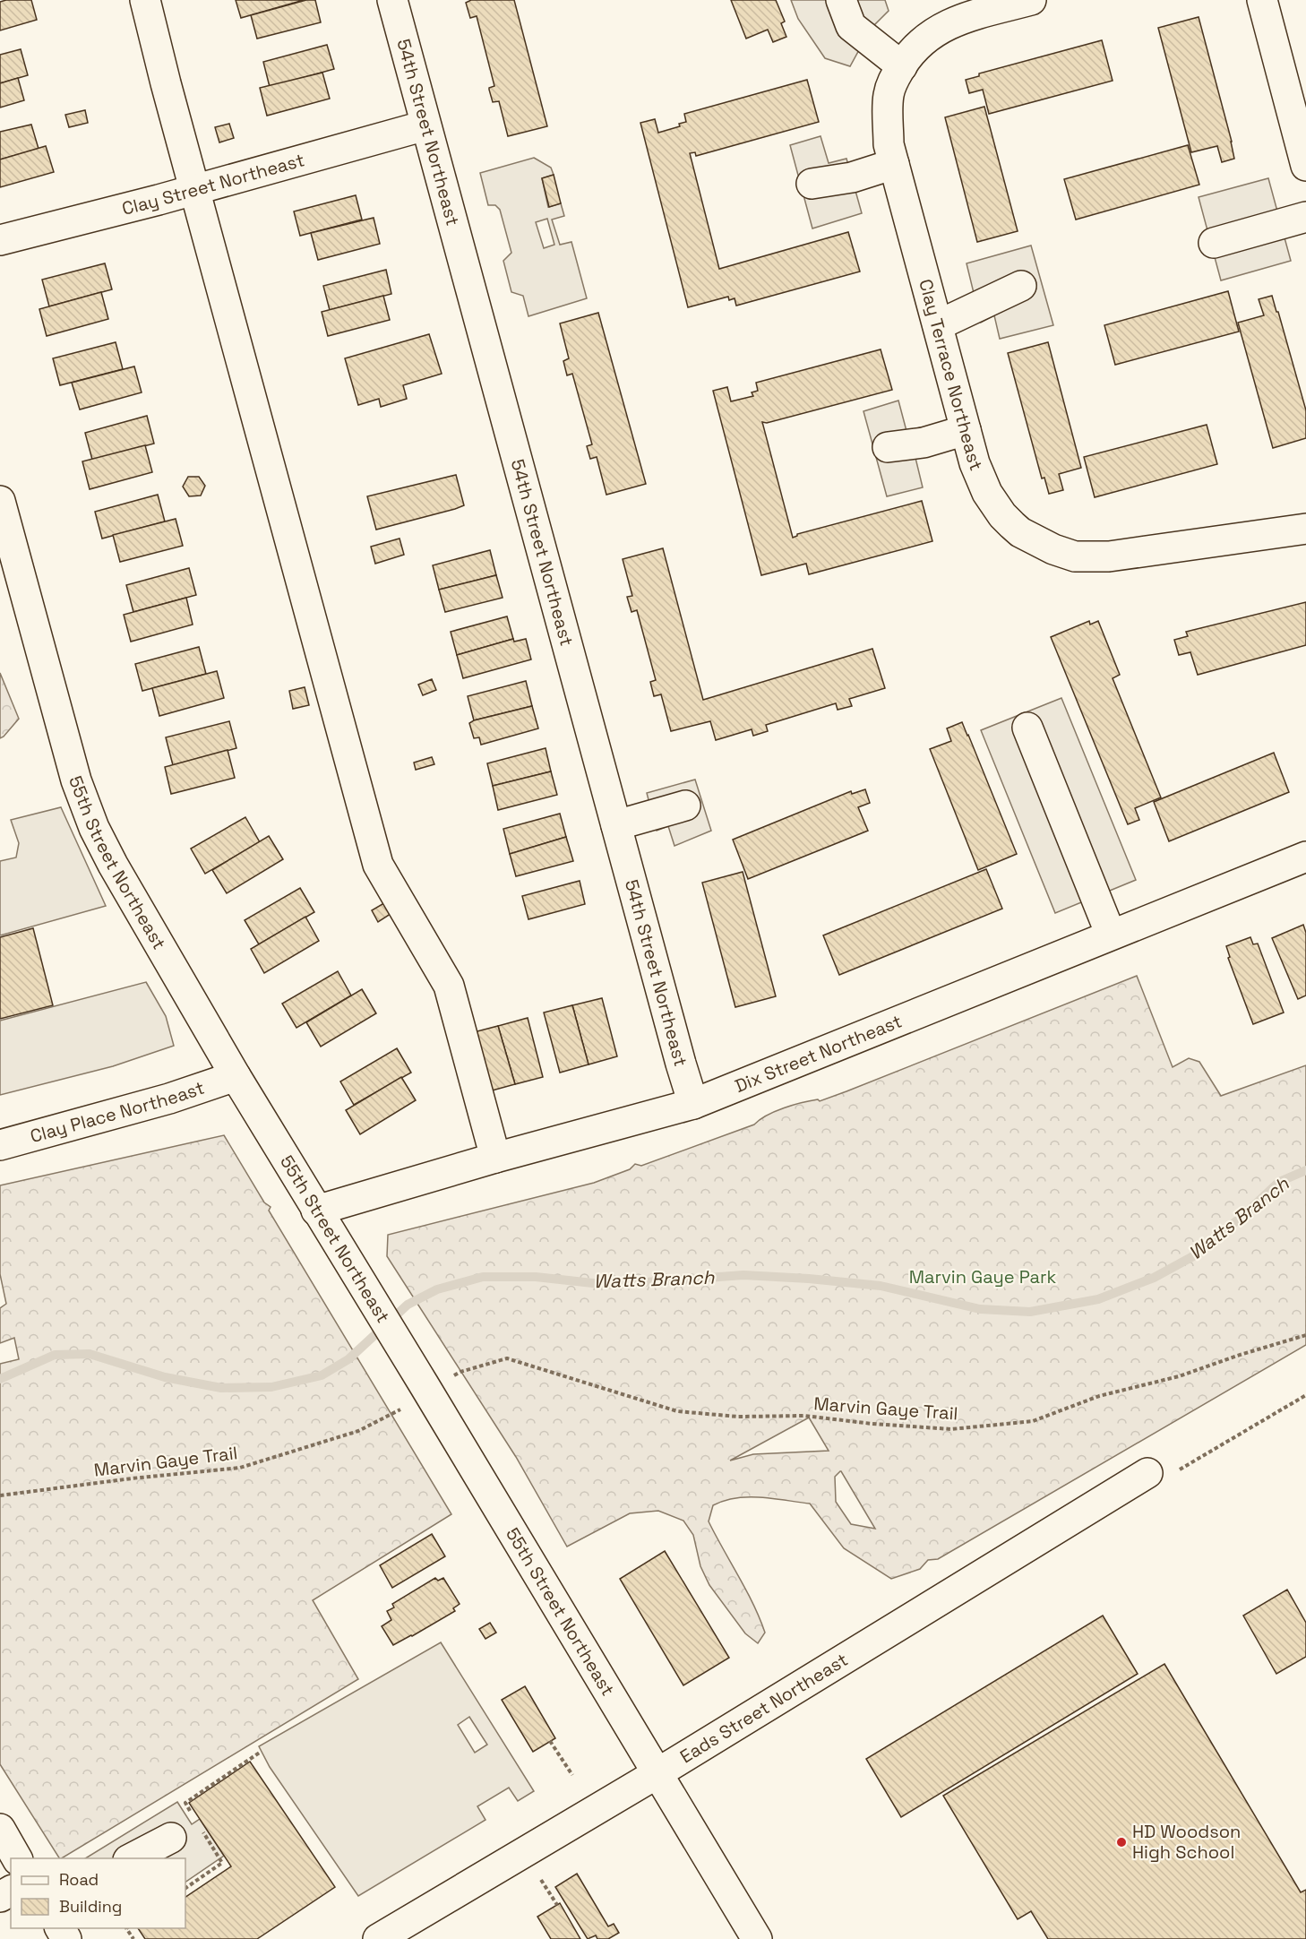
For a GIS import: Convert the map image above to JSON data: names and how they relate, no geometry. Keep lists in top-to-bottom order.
{
  "streets": {
    "street": [
      "54th Street Northeast",
      "Clay Street Northeast",
      "Clay Terrace Northeast",
      "55th Street Northeast",
      "Dix Street Northeast",
      "Clay Place Northeast",
      "Eads Street Northeast"
    ],
    "path": ["Marvin Gaye Trail"]
  },
  "crossings": [
    ["54th Street Northeast", "Clay Street Northeast"],
    ["54th Street Northeast", "Dix Street Northeast"],
    ["55th Street Northeast", "Dix Street Northeast"],
    ["55th Street Northeast", "Clay Place Northeast"],
    ["55th Street Northeast", "Eads Street Northeast"]
  ],
  "water": ["Watts Branch"],
  "parks": ["Marvin Gaye Park"],
  "places": ["HD Woodson High School"],
  "legend": ["Road", "Building"]
}
